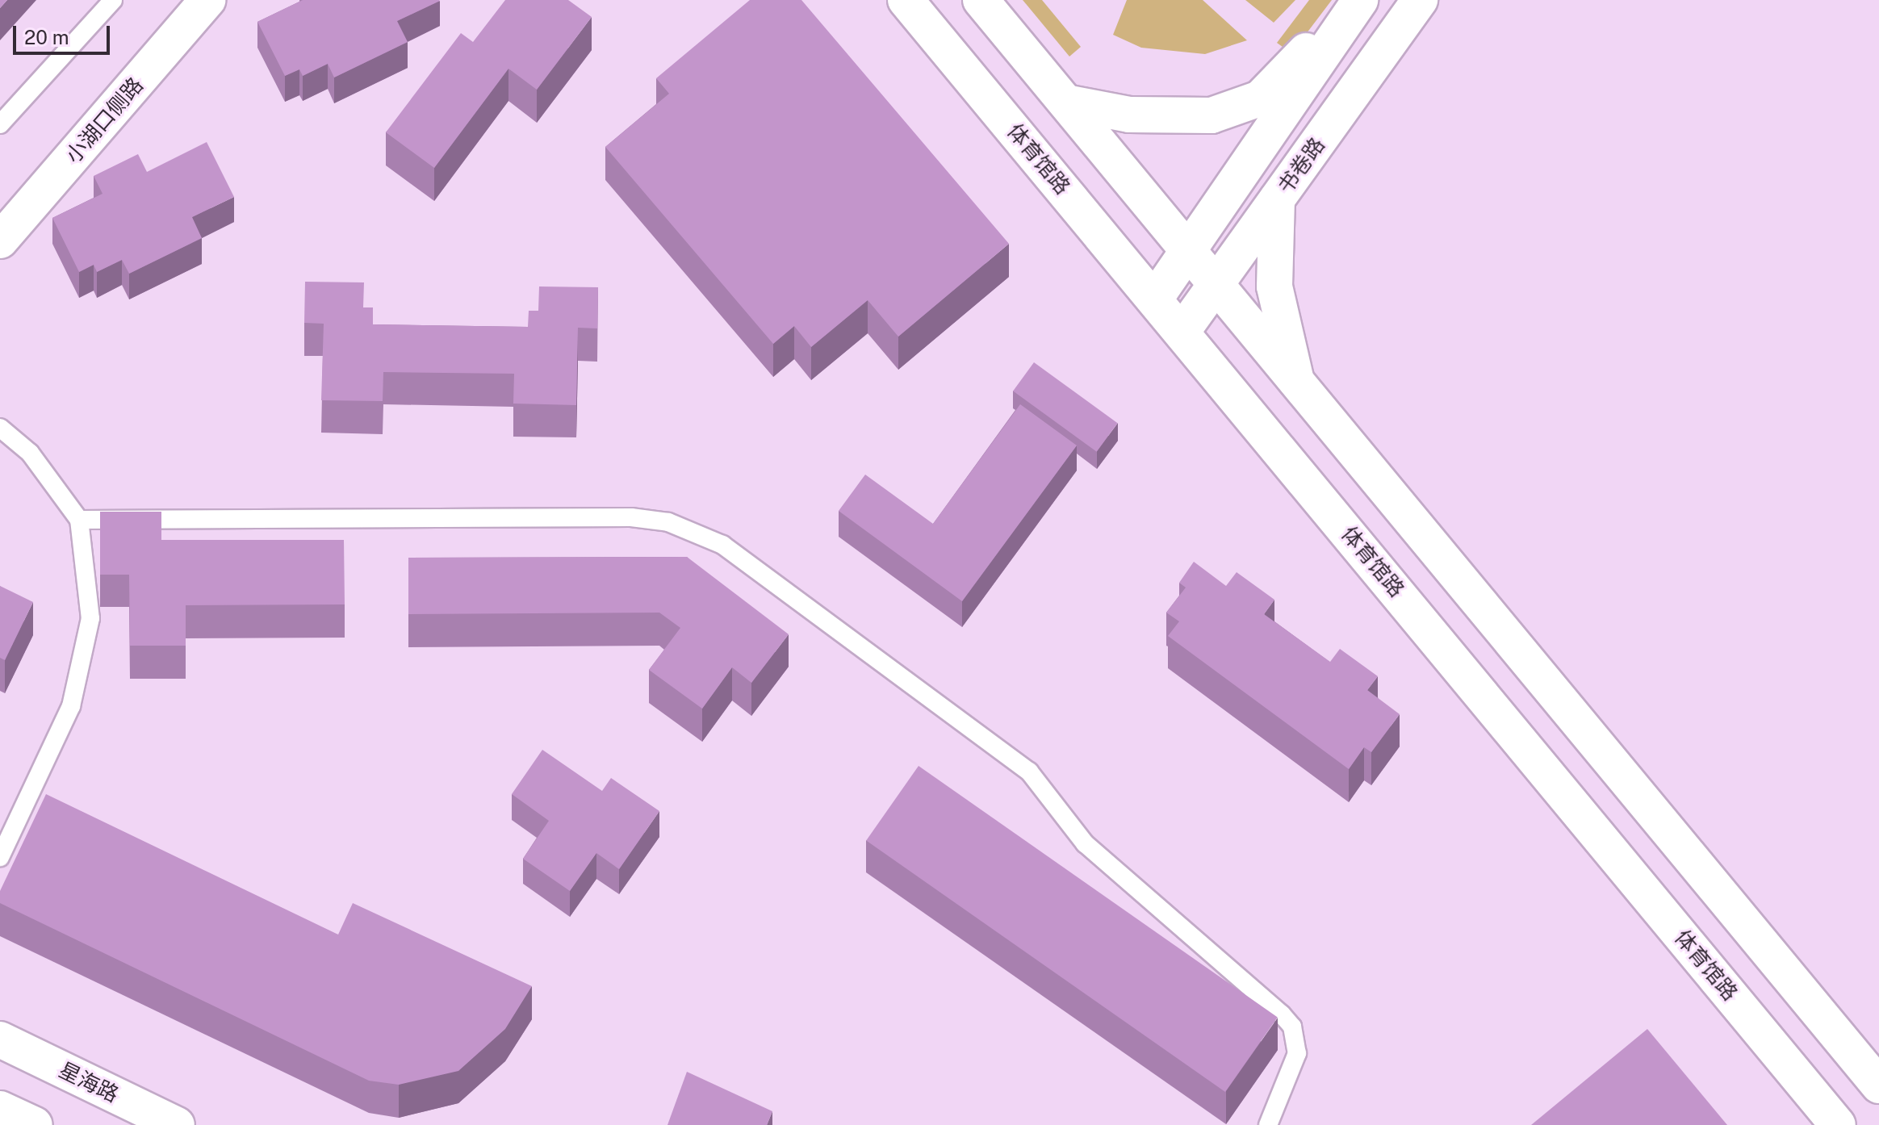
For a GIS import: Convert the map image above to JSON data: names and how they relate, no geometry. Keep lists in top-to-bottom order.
{
  "streets": {
    "main road": [
      "小湖口侧路",
      "体育馆路",
      "书卷路",
      "星海路"
    ]
  },
  "crossings": [
    ["体育馆路", "书卷路"]
  ],
  "scale_bar": "20 m"
}
